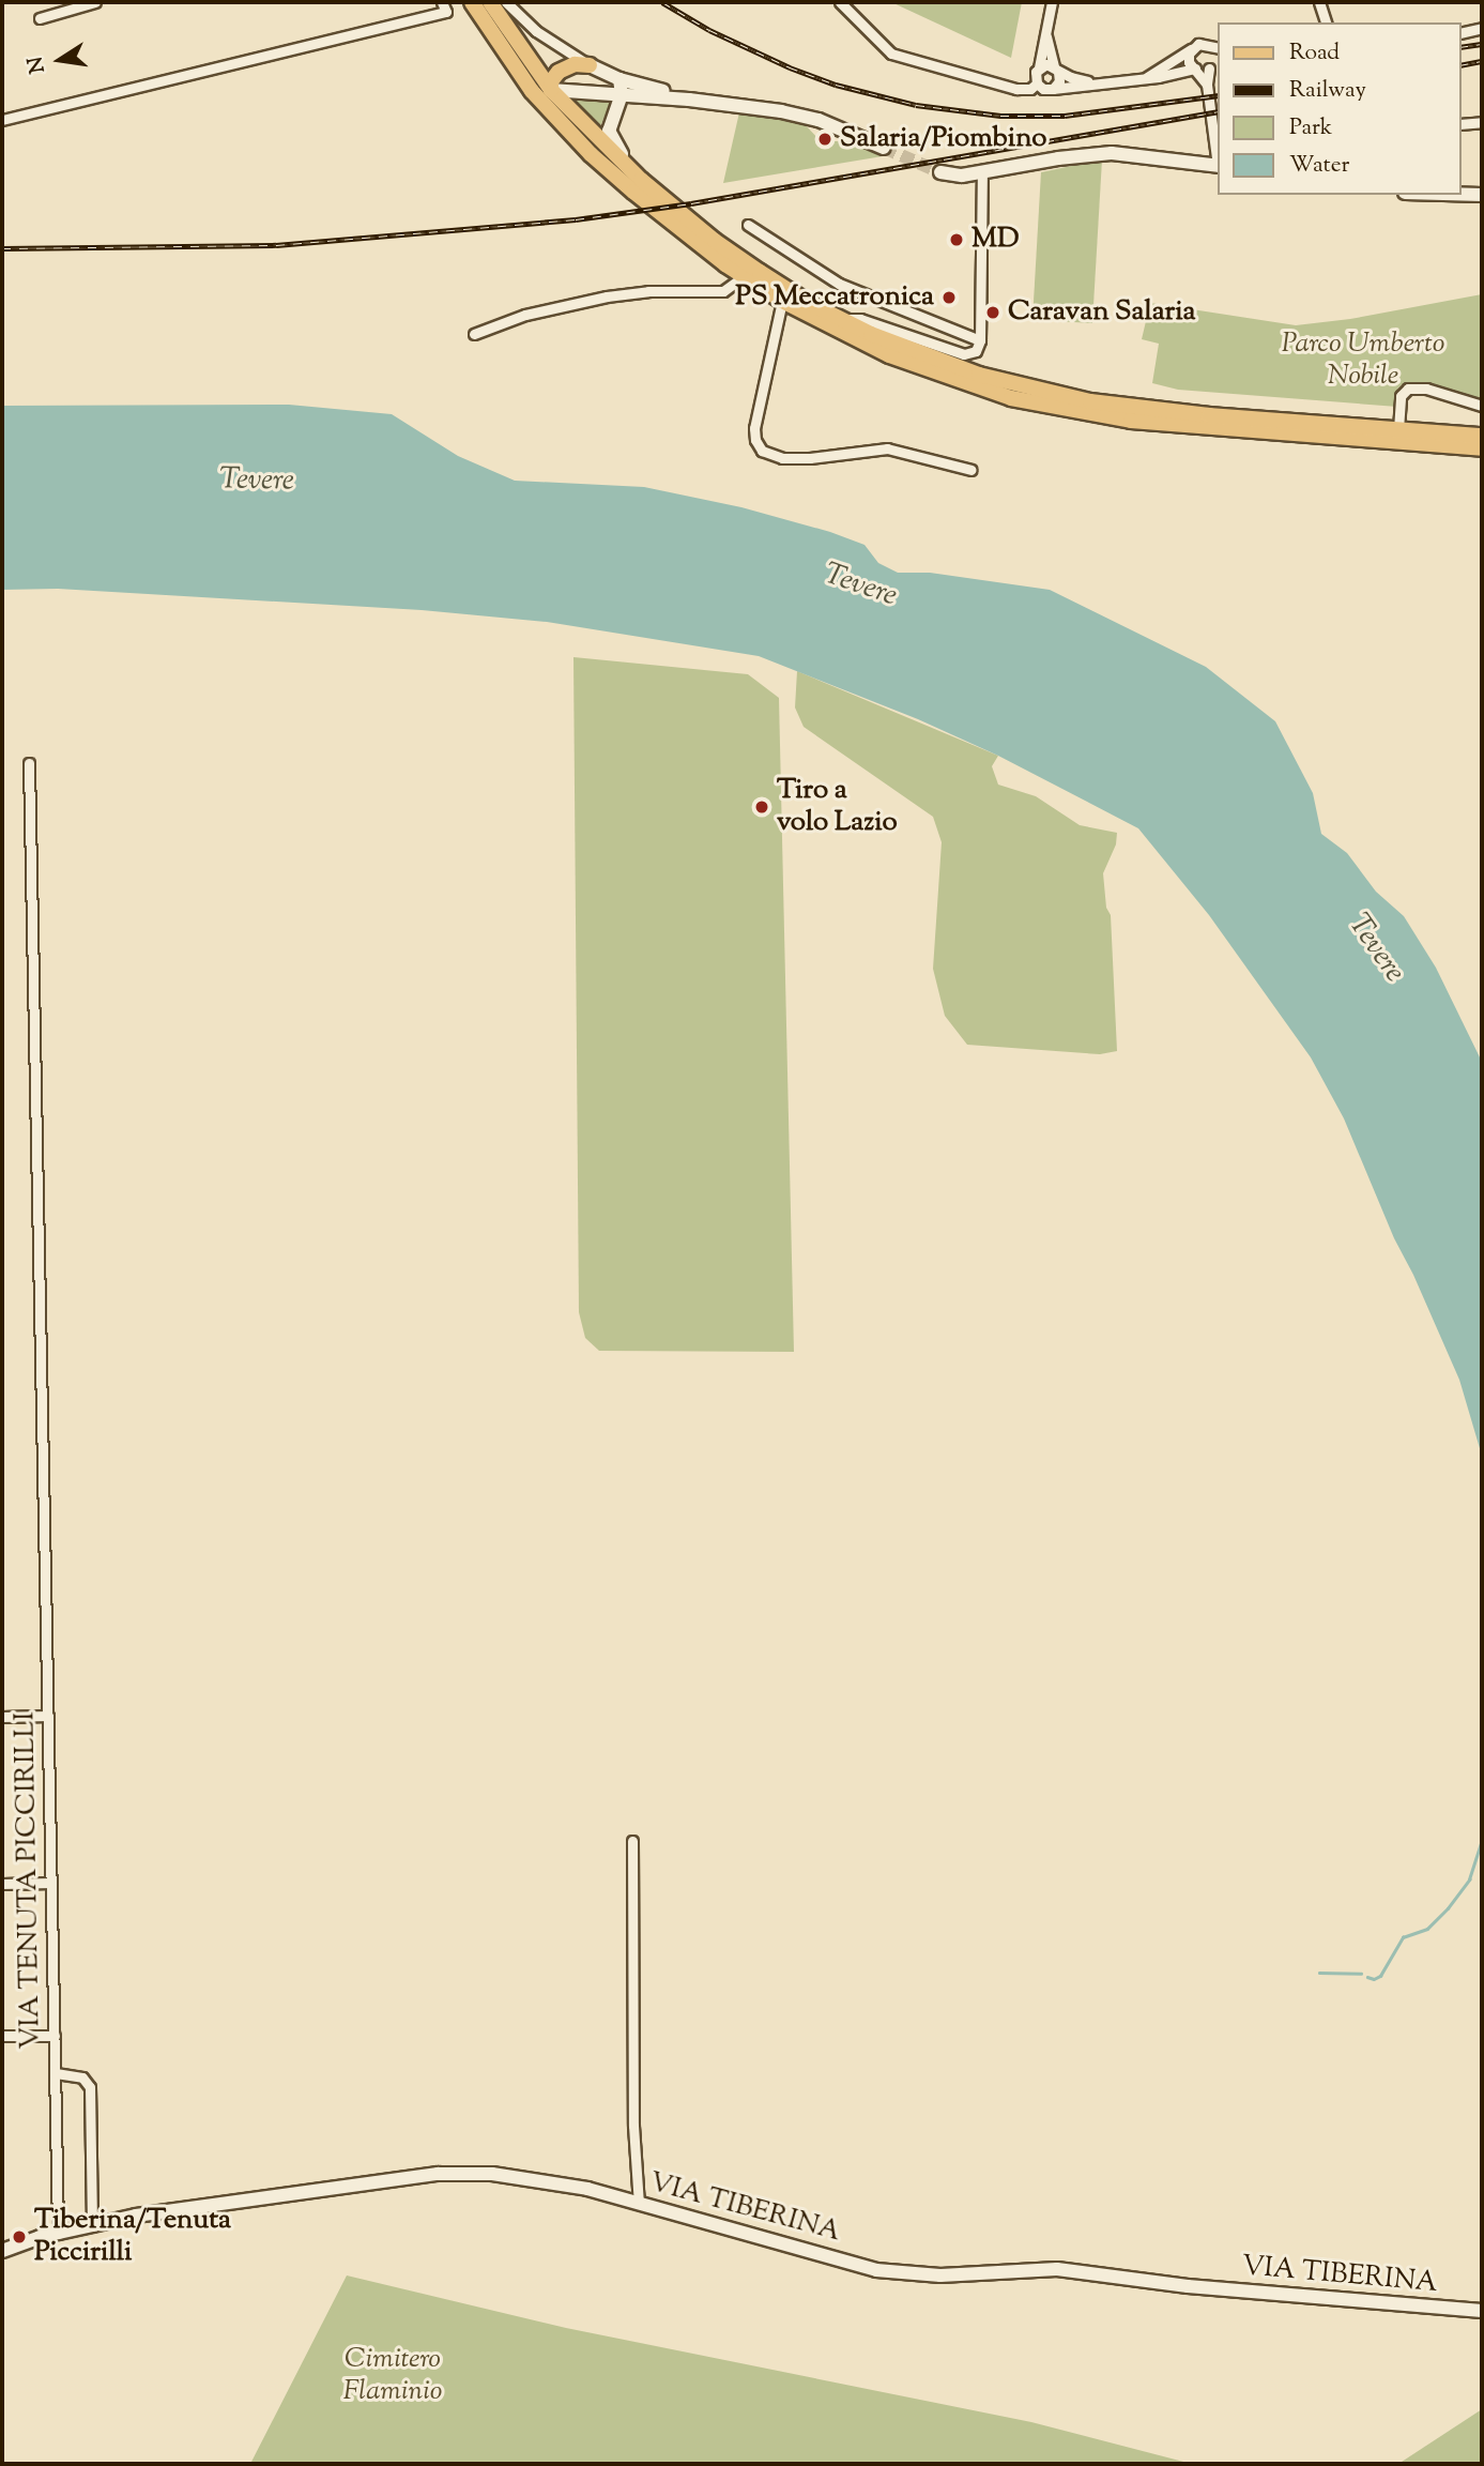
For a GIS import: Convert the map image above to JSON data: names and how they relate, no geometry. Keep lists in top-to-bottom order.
{
  "streets": {
    "main road": ["VIA TIBERINA"],
    "street": ["VIA TENUTA PICCIRILLI"]
  },
  "crossings": [
    ["VIA TENUTA PICCIRILLI", "VIA TIBERINA"]
  ],
  "water": ["Tevere"],
  "parks": ["Parco Umberto Nobile", "Cimitero Flaminio"],
  "places": [
    "Salaria/Piombino",
    "MD",
    "PS Meccatronica",
    "Caravan Salaria",
    "Tiro a volo Lazio",
    "Tiberina/Tenuta Piccirilli"
  ],
  "legend": [
    "Road",
    "Railway",
    "Park",
    "Water"
  ],
  "north": "left"
}
